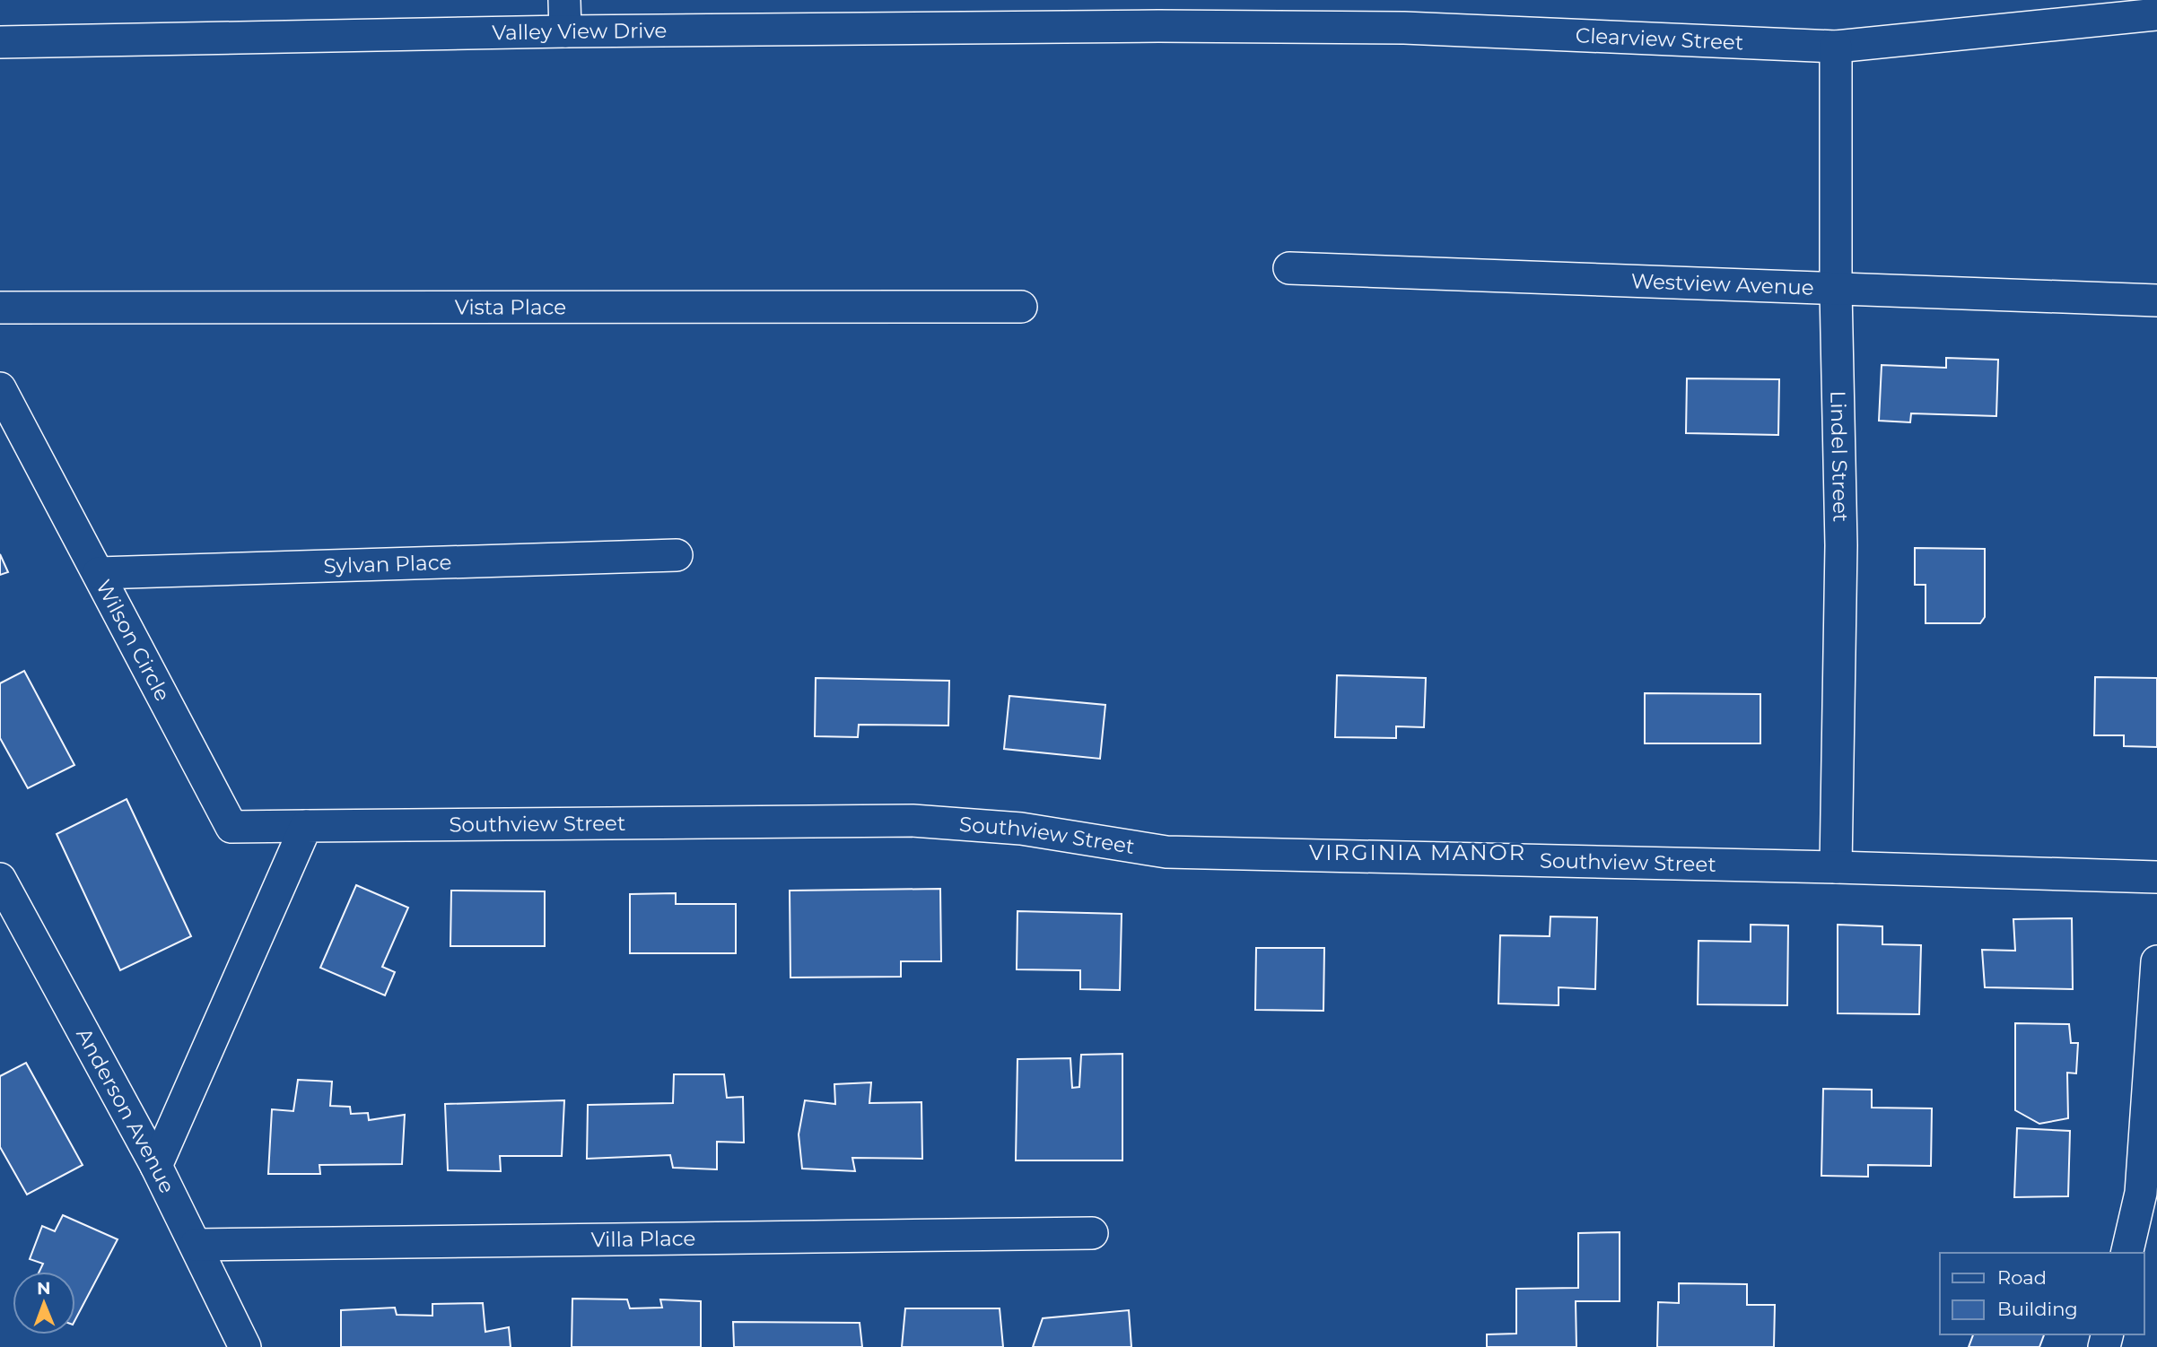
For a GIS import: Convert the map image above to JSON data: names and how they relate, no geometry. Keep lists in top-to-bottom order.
{
  "streets": {
    "street": [
      "Valley View Drive",
      "Clearview Street",
      "Westview Avenue",
      "Vista Place",
      "Lindel Street",
      "Sylvan Place",
      "Wilson Circle",
      "Southview Street",
      "Anderson Avenue",
      "Villa Place"
    ]
  },
  "crossings": [
    ["Valley View Drive", "Clearview Street"],
    ["Clearview Street", "Lindel Street"],
    ["Westview Avenue", "Lindel Street"],
    ["Lindel Street", "Southview Street"],
    ["Sylvan Place", "Wilson Circle"],
    ["Wilson Circle", "Southview Street"],
    ["Anderson Avenue", "Villa Place"]
  ],
  "districts": ["VIRGINIA MANOR"],
  "legend": ["Road", "Building"],
  "north": "top"
}
